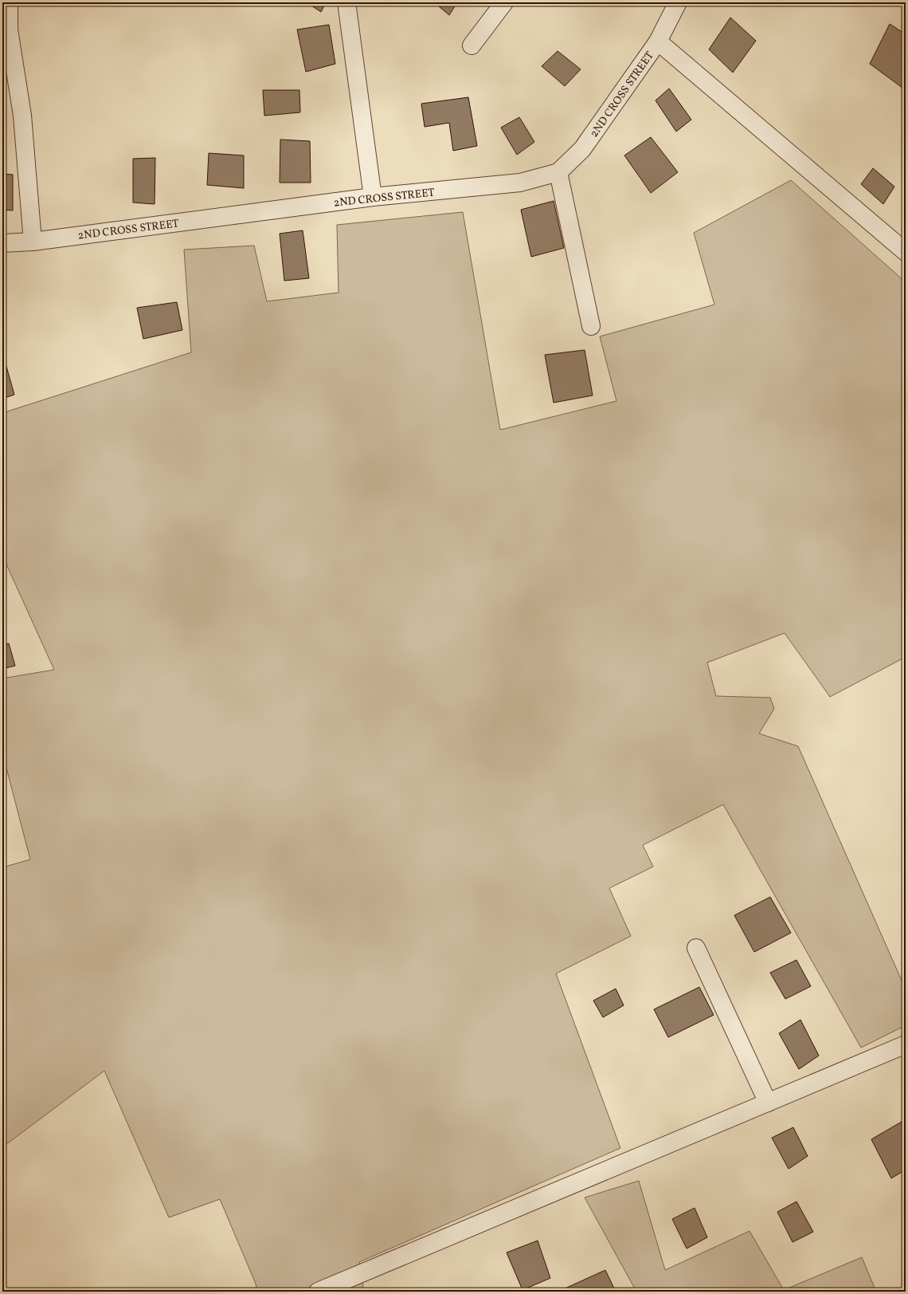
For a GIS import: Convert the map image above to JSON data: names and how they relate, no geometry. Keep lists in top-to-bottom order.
{
  "streets": {
    "street": ["2ND CROSS STREET"]
  }
}
